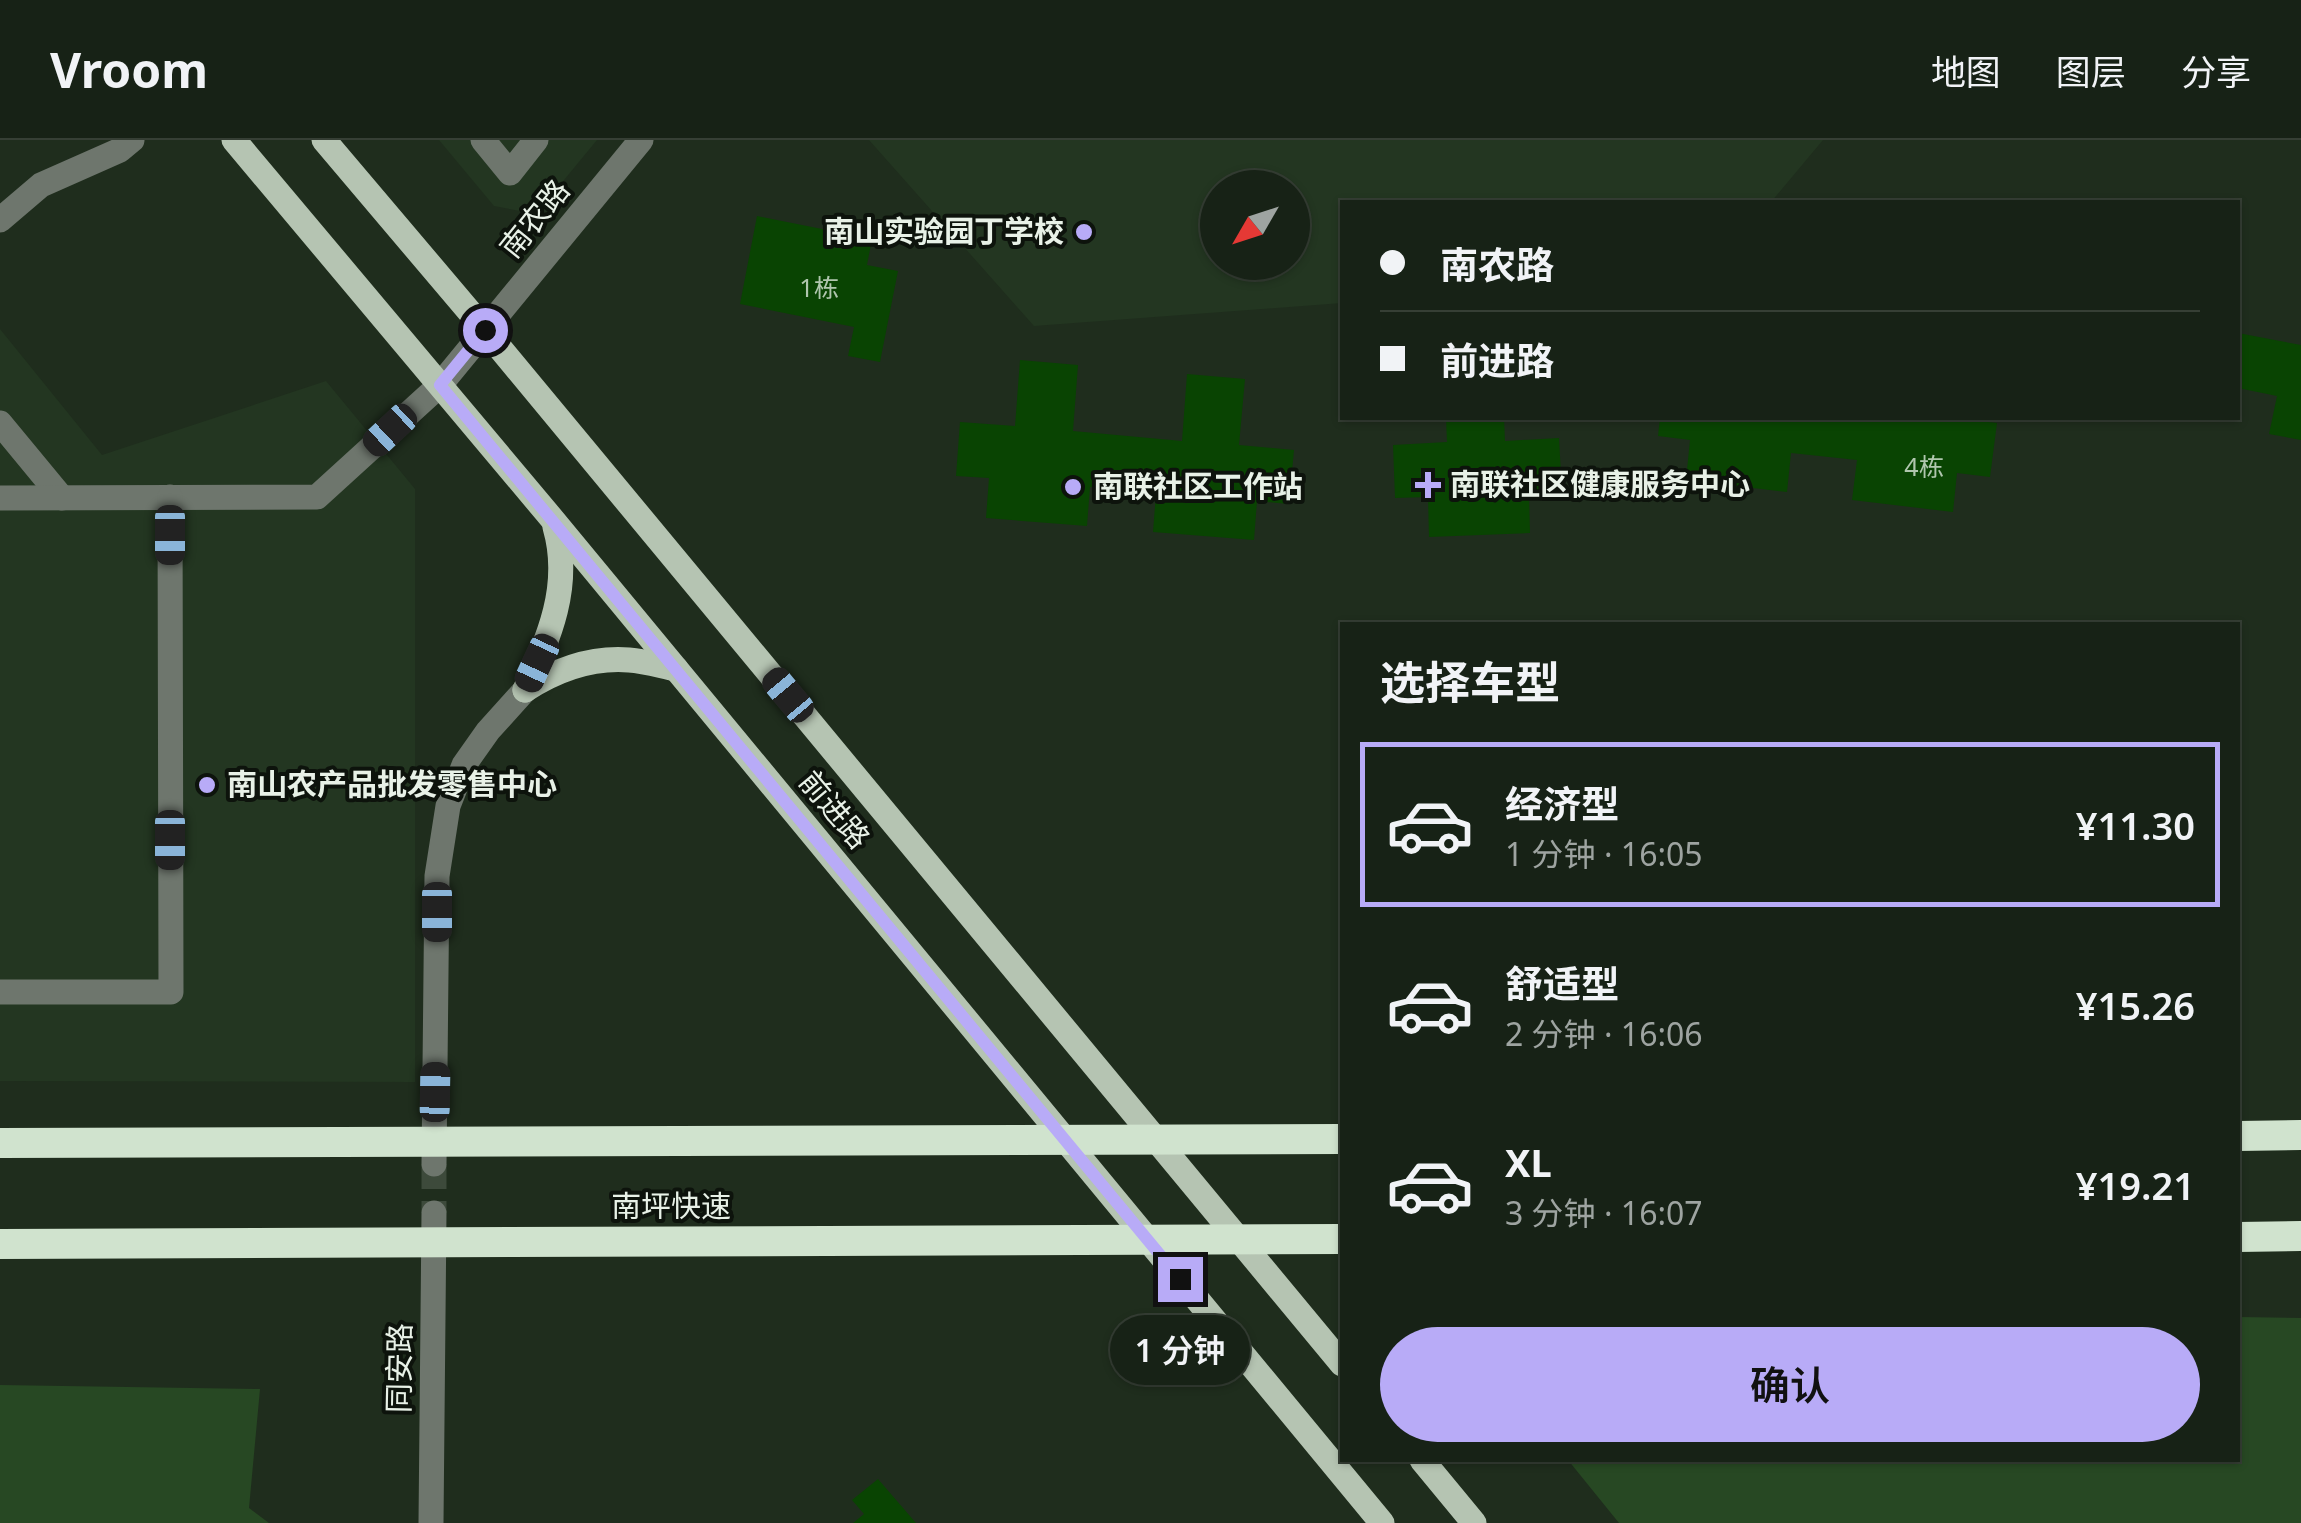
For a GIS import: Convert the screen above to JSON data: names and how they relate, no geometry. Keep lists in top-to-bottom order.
{
  "streets": {
    "highway": ["南坪快速"],
    "main road": ["前进路"],
    "street": ["南农路", "同安路"]
  },
  "crossings": [
    ["南农路", "前进路"]
  ],
  "places": {
    "other": ["南山实验园丁学校", "南联社区工作站", "南山农产品批发零售中心"],
    "health": ["南联社区健康服务中心"]
  },
  "house_numbers": ["1栋", "4栋"],
  "north": "bottom left",
  "page": {
    "header": "Vroom",
    "nav": ["地图", "图层", "分享"],
    "banner": ["南农路", "前进路"],
    "heading": "选择车型",
    "list": [
      {
        "name": "经济型",
        "note": "1 分钟 · 16:05",
        "value": "¥11.30"
      },
      {
        "name": "舒适型",
        "note": "2 分钟 · 16:06",
        "value": "¥15.26"
      },
      {
        "name": "XL",
        "note": "3 分钟 · 16:07",
        "value": "¥19.21"
      }
    ],
    "buttons": "确认",
    "bubble": "1 分钟"
  }
}
